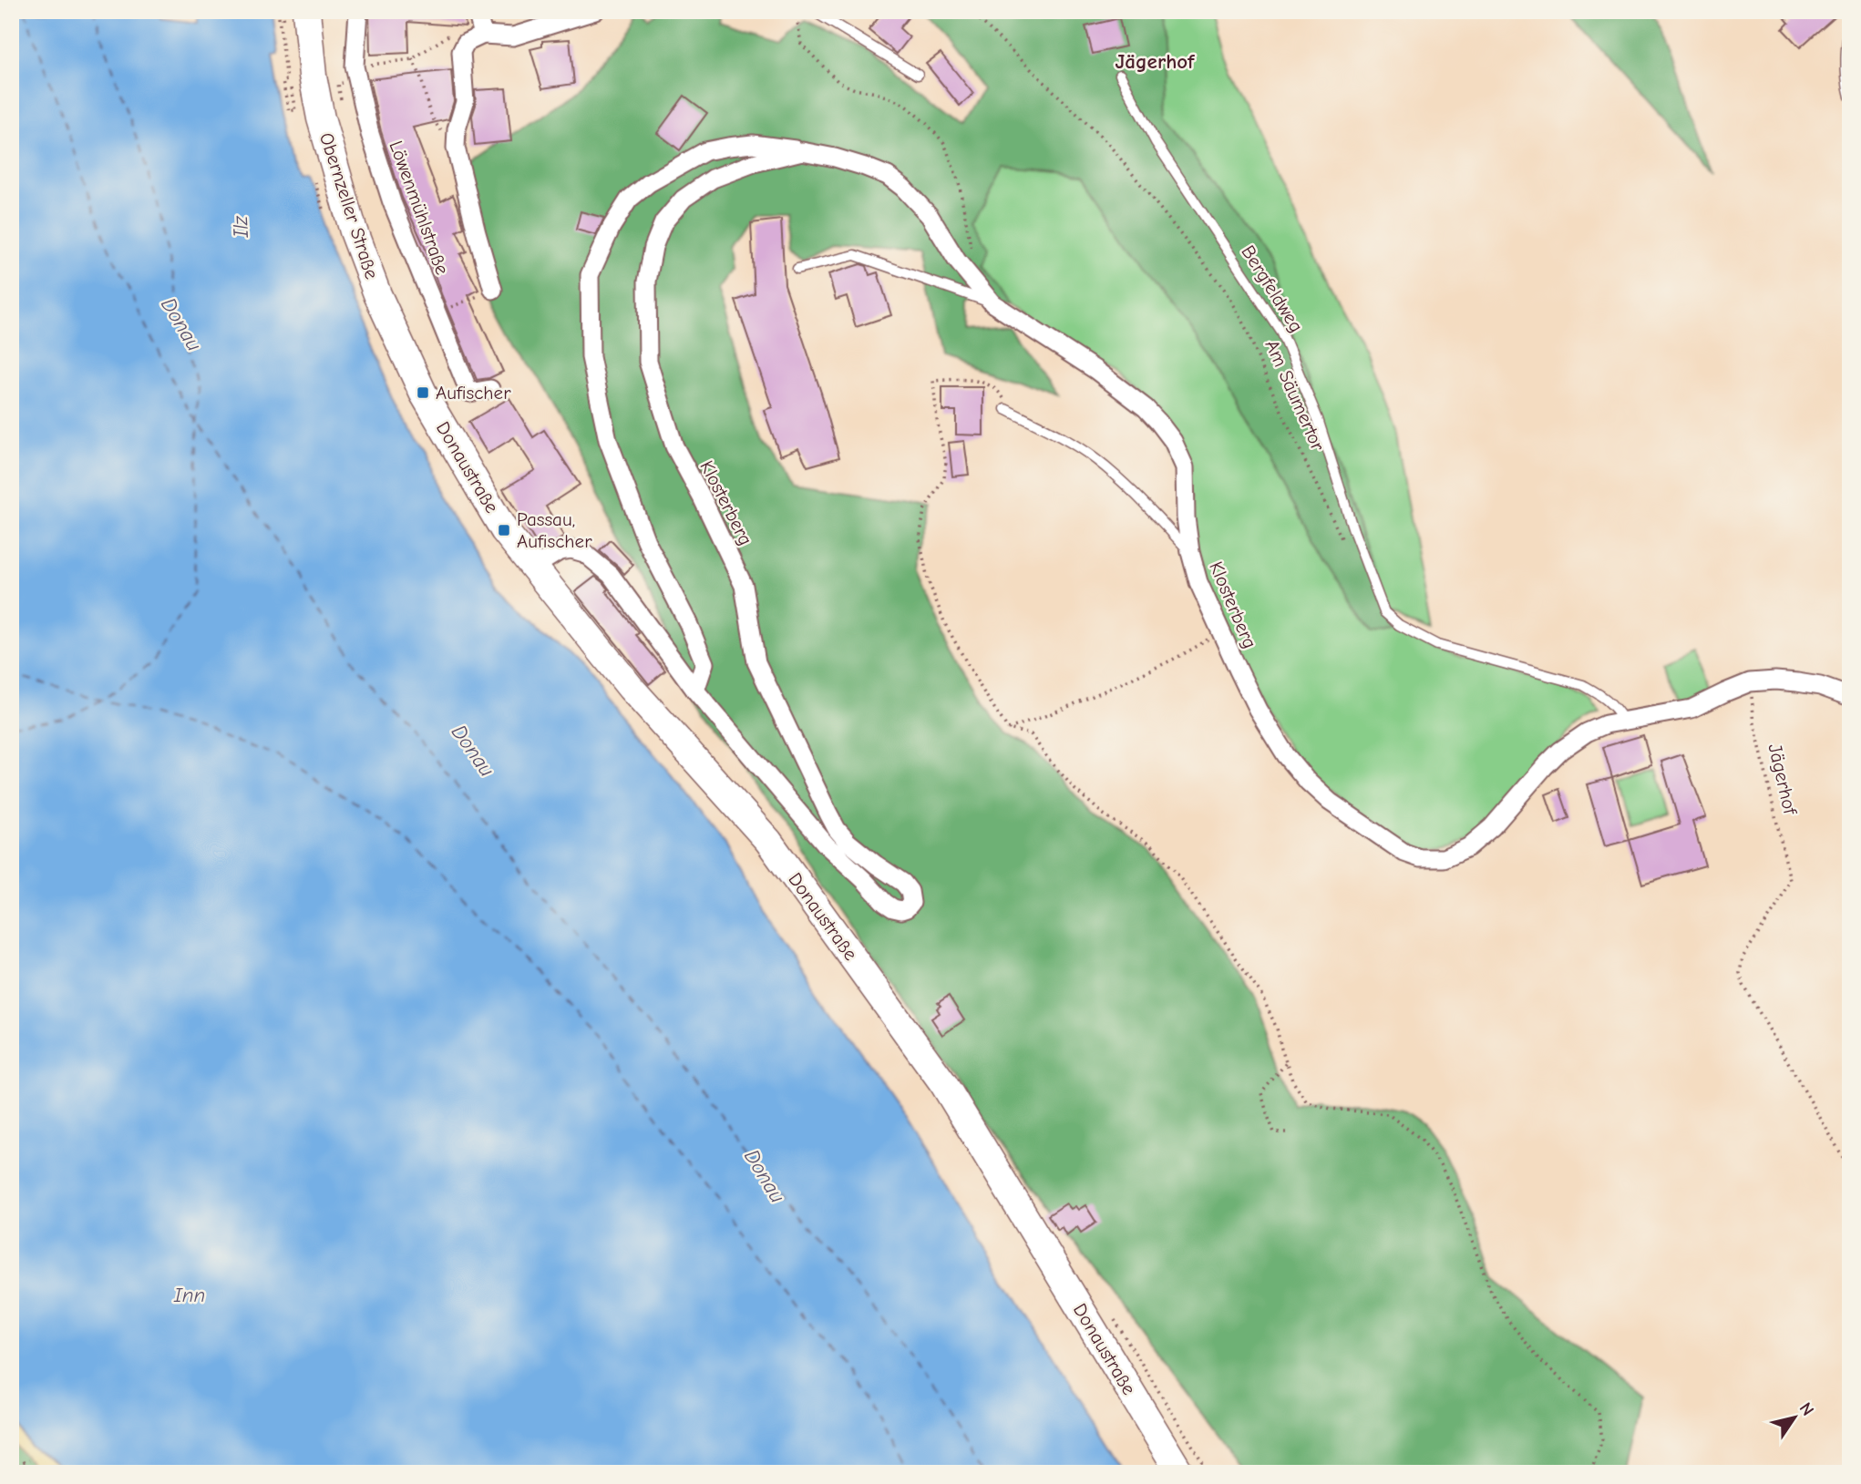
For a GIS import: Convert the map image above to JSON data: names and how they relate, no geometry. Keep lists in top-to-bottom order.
{
  "streets": {
    "main road": ["Obernzeller Straße", "Donaustraße"],
    "street": ["Löwenmühlstraße", "Klosterberg"],
    "lane": ["Bergfeldweg"],
    "path": ["Am Säumertor", "Jägerhof"]
  },
  "crossings": [
    ["Obernzeller Straße", "Donaustraße"],
    ["Bergfeldweg", "Klosterberg"],
    ["Donaustraße", "Klosterberg"],
    ["Klosterberg", "Jägerhof"]
  ],
  "districts": ["Jägerhof"],
  "water": ["Ilz", "Donau", "Inn"],
  "places": {
    "transit": ["Aufischer", "Passau, Aufischer"]
  },
  "north": "top right"
}
